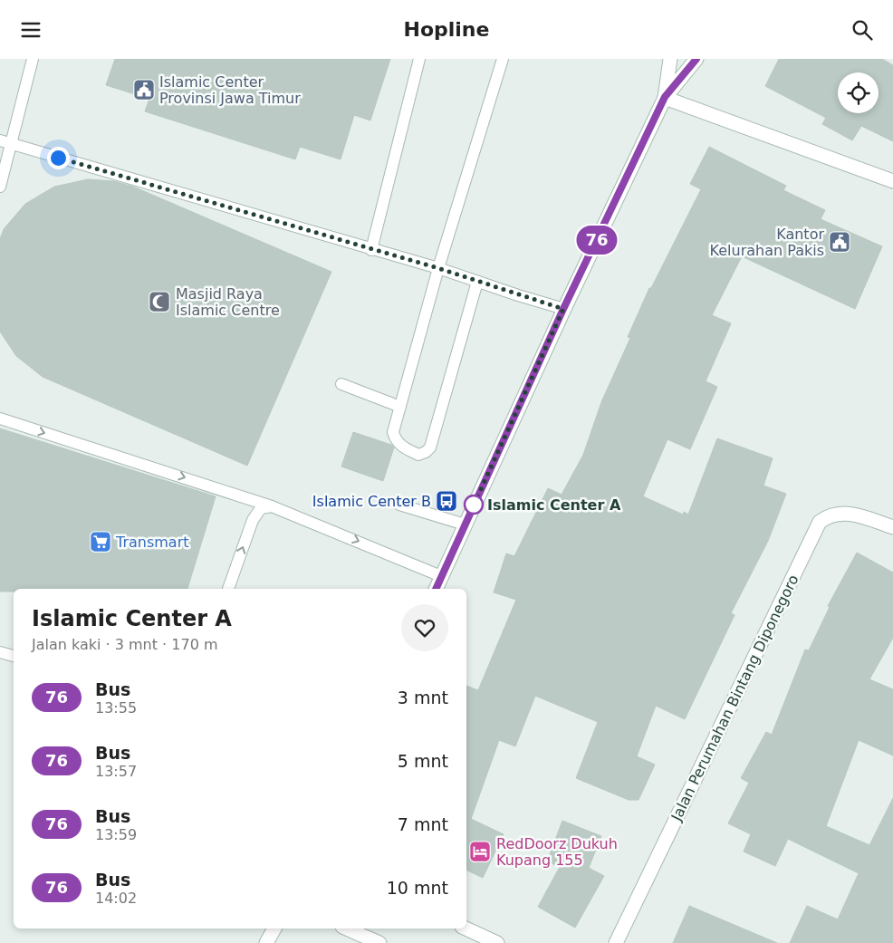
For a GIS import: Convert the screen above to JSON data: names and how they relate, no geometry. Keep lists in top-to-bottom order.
{
  "streets": {
    "street": ["Jalan Perumahan Bintang Diponegoro"]
  },
  "places": {
    "public building": ["Islamic Center Provinsi Jawa Timur", "Kantor Kelurahan Pakis"],
    "mosque": ["Masjid Raya Islamic Centre"],
    "bus stop": ["Islamic Center B"],
    "other": ["Islamic Center A"],
    "supermarket": ["Transmart"],
    "hotel": ["RedDoorz Dukuh Kupang 155"]
  },
  "lines": ["bus line 76"],
  "page": {
    "header": "Hopline",
    "on_map": "76",
    "heading": ["Islamic Center A", "Jalan kaki · 3 mnt · 170 m"],
    "list": [
      {
        "mark": "76",
        "name": "Bus",
        "note": "13:55",
        "value": "3 mnt"
      },
      {
        "mark": "76",
        "name": "Bus",
        "note": "13:57",
        "value": "5 mnt"
      },
      {
        "mark": "76",
        "name": "Bus",
        "note": "13:59",
        "value": "7 mnt"
      },
      {
        "mark": "76",
        "name": "Bus",
        "note": "14:02",
        "value": "10 mnt"
      }
    ]
  }
}
